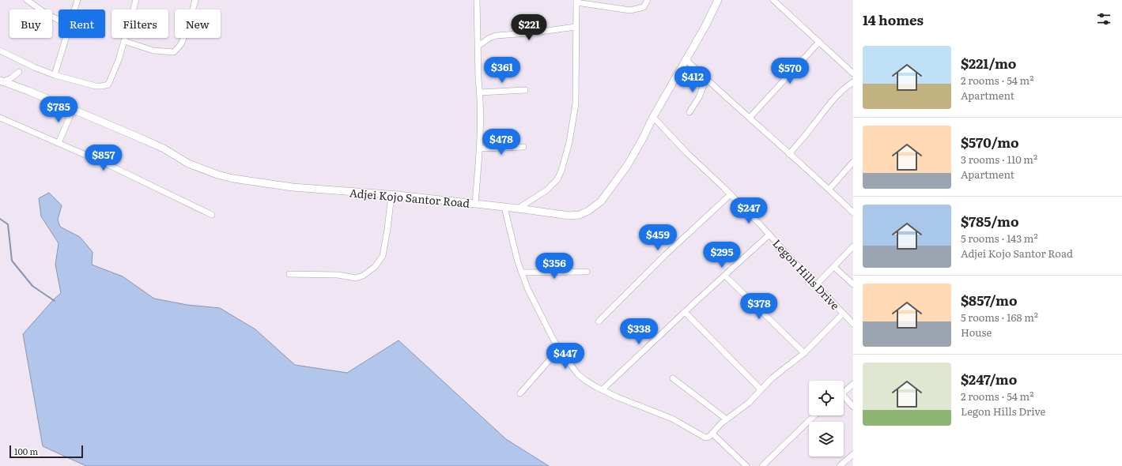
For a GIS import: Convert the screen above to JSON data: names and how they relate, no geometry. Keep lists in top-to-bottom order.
{
  "streets": {
    "street": ["Adjei Kojo Santor Road", "Legon Hills Drive"]
  },
  "crossings": [
    ["Adjei Kojo Santor Road", "Legon Hills Drive"]
  ],
  "scale_bar": "100 m",
  "page": {
    "heading": "14 homes",
    "chip": [
      "Buy",
      "Rent",
      "Filters",
      "New"
    ],
    "price": [
      "$221",
      "$361",
      "$570",
      "$412",
      "$785",
      "$478",
      "$857",
      "$247",
      "$459",
      "$295",
      "$356",
      "$378",
      "$338",
      "$447"
    ],
    "list": [
      {
        "name": "$221/mo",
        "note": "2 rooms · 54 m² · Apartment"
      },
      {
        "name": "$570/mo",
        "note": "3 rooms · 110 m² · Apartment"
      },
      {
        "name": "$785/mo",
        "note": "5 rooms · 143 m² · Adjei Kojo Santor Road"
      },
      {
        "name": "$857/mo",
        "note": "5 rooms · 168 m² · House"
      },
      {
        "name": "$247/mo",
        "note": "2 rooms · 54 m² · Legon Hills Drive"
      }
    ],
    "scale": "100 m"
  }
}
